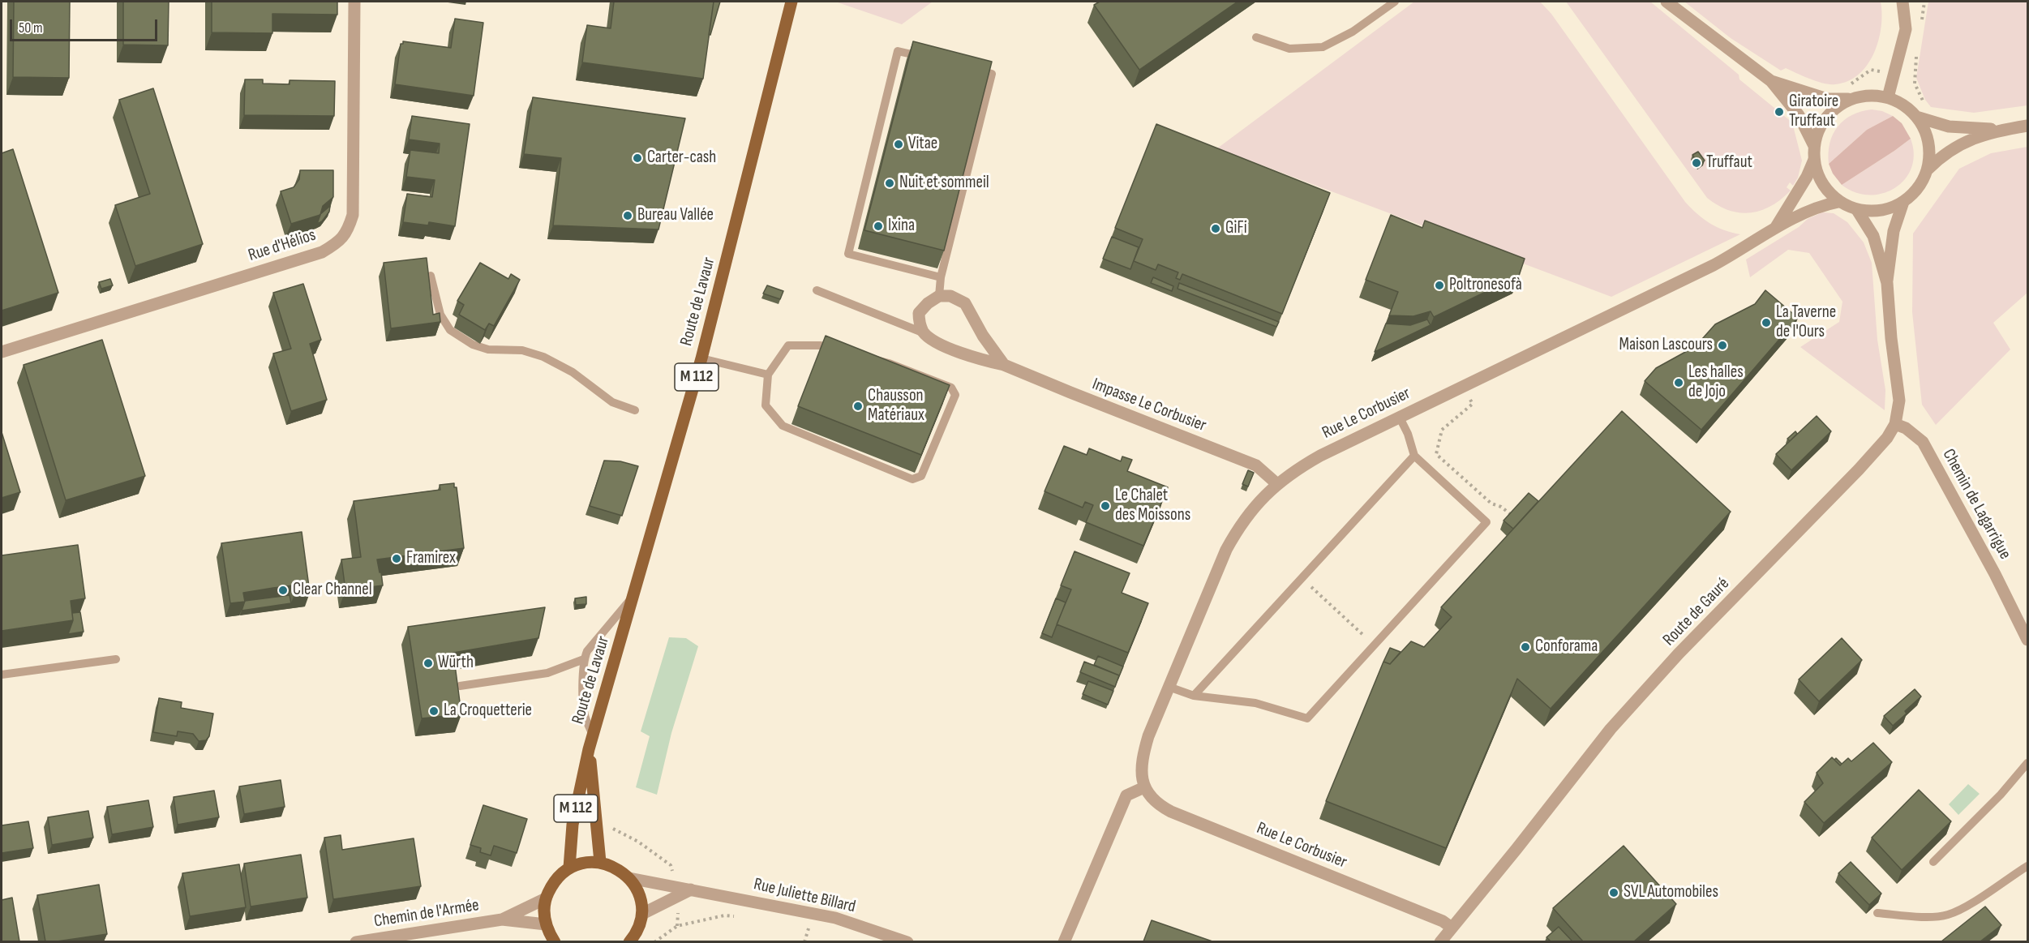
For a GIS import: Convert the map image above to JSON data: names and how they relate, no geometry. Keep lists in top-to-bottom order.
{
  "streets": {
    "main road": ["Route de Lavaur", "M 112"],
    "street": [
      "Rue d'Hélios",
      "Impasse Le Corbusier",
      "Rue Le Corbusier",
      "Chemin de Lagarrigue",
      "Route de Gauré",
      "Rue Juliette Billard",
      "Chemin de l'Armée"
    ]
  },
  "crossings": [
    ["Impasse Le Corbusier", "Rue Le Corbusier"],
    ["Rue Le Corbusier", "Route de Gauré"],
    ["Chemin de Lagarrigue", "Route de Gauré"]
  ],
  "places": [
    "Giratoire Truffaut",
    "Vitae",
    "Carter-cash",
    "Truffaut",
    "Nuit et sommeil",
    "Bureau Vallée",
    "Ixina",
    "GiFi",
    "Poltronesofà",
    "La Taverne de l'Ours",
    "Maison Lascours",
    "Les halles de Jojo",
    "Chausson Matériaux",
    "Le Chalet des Moissons",
    "Framirex",
    "Clear Channel",
    "Conforama",
    "Würth",
    "La Croquetterie",
    "SVL Automobiles"
  ],
  "scale_bar": "50 m"
}
